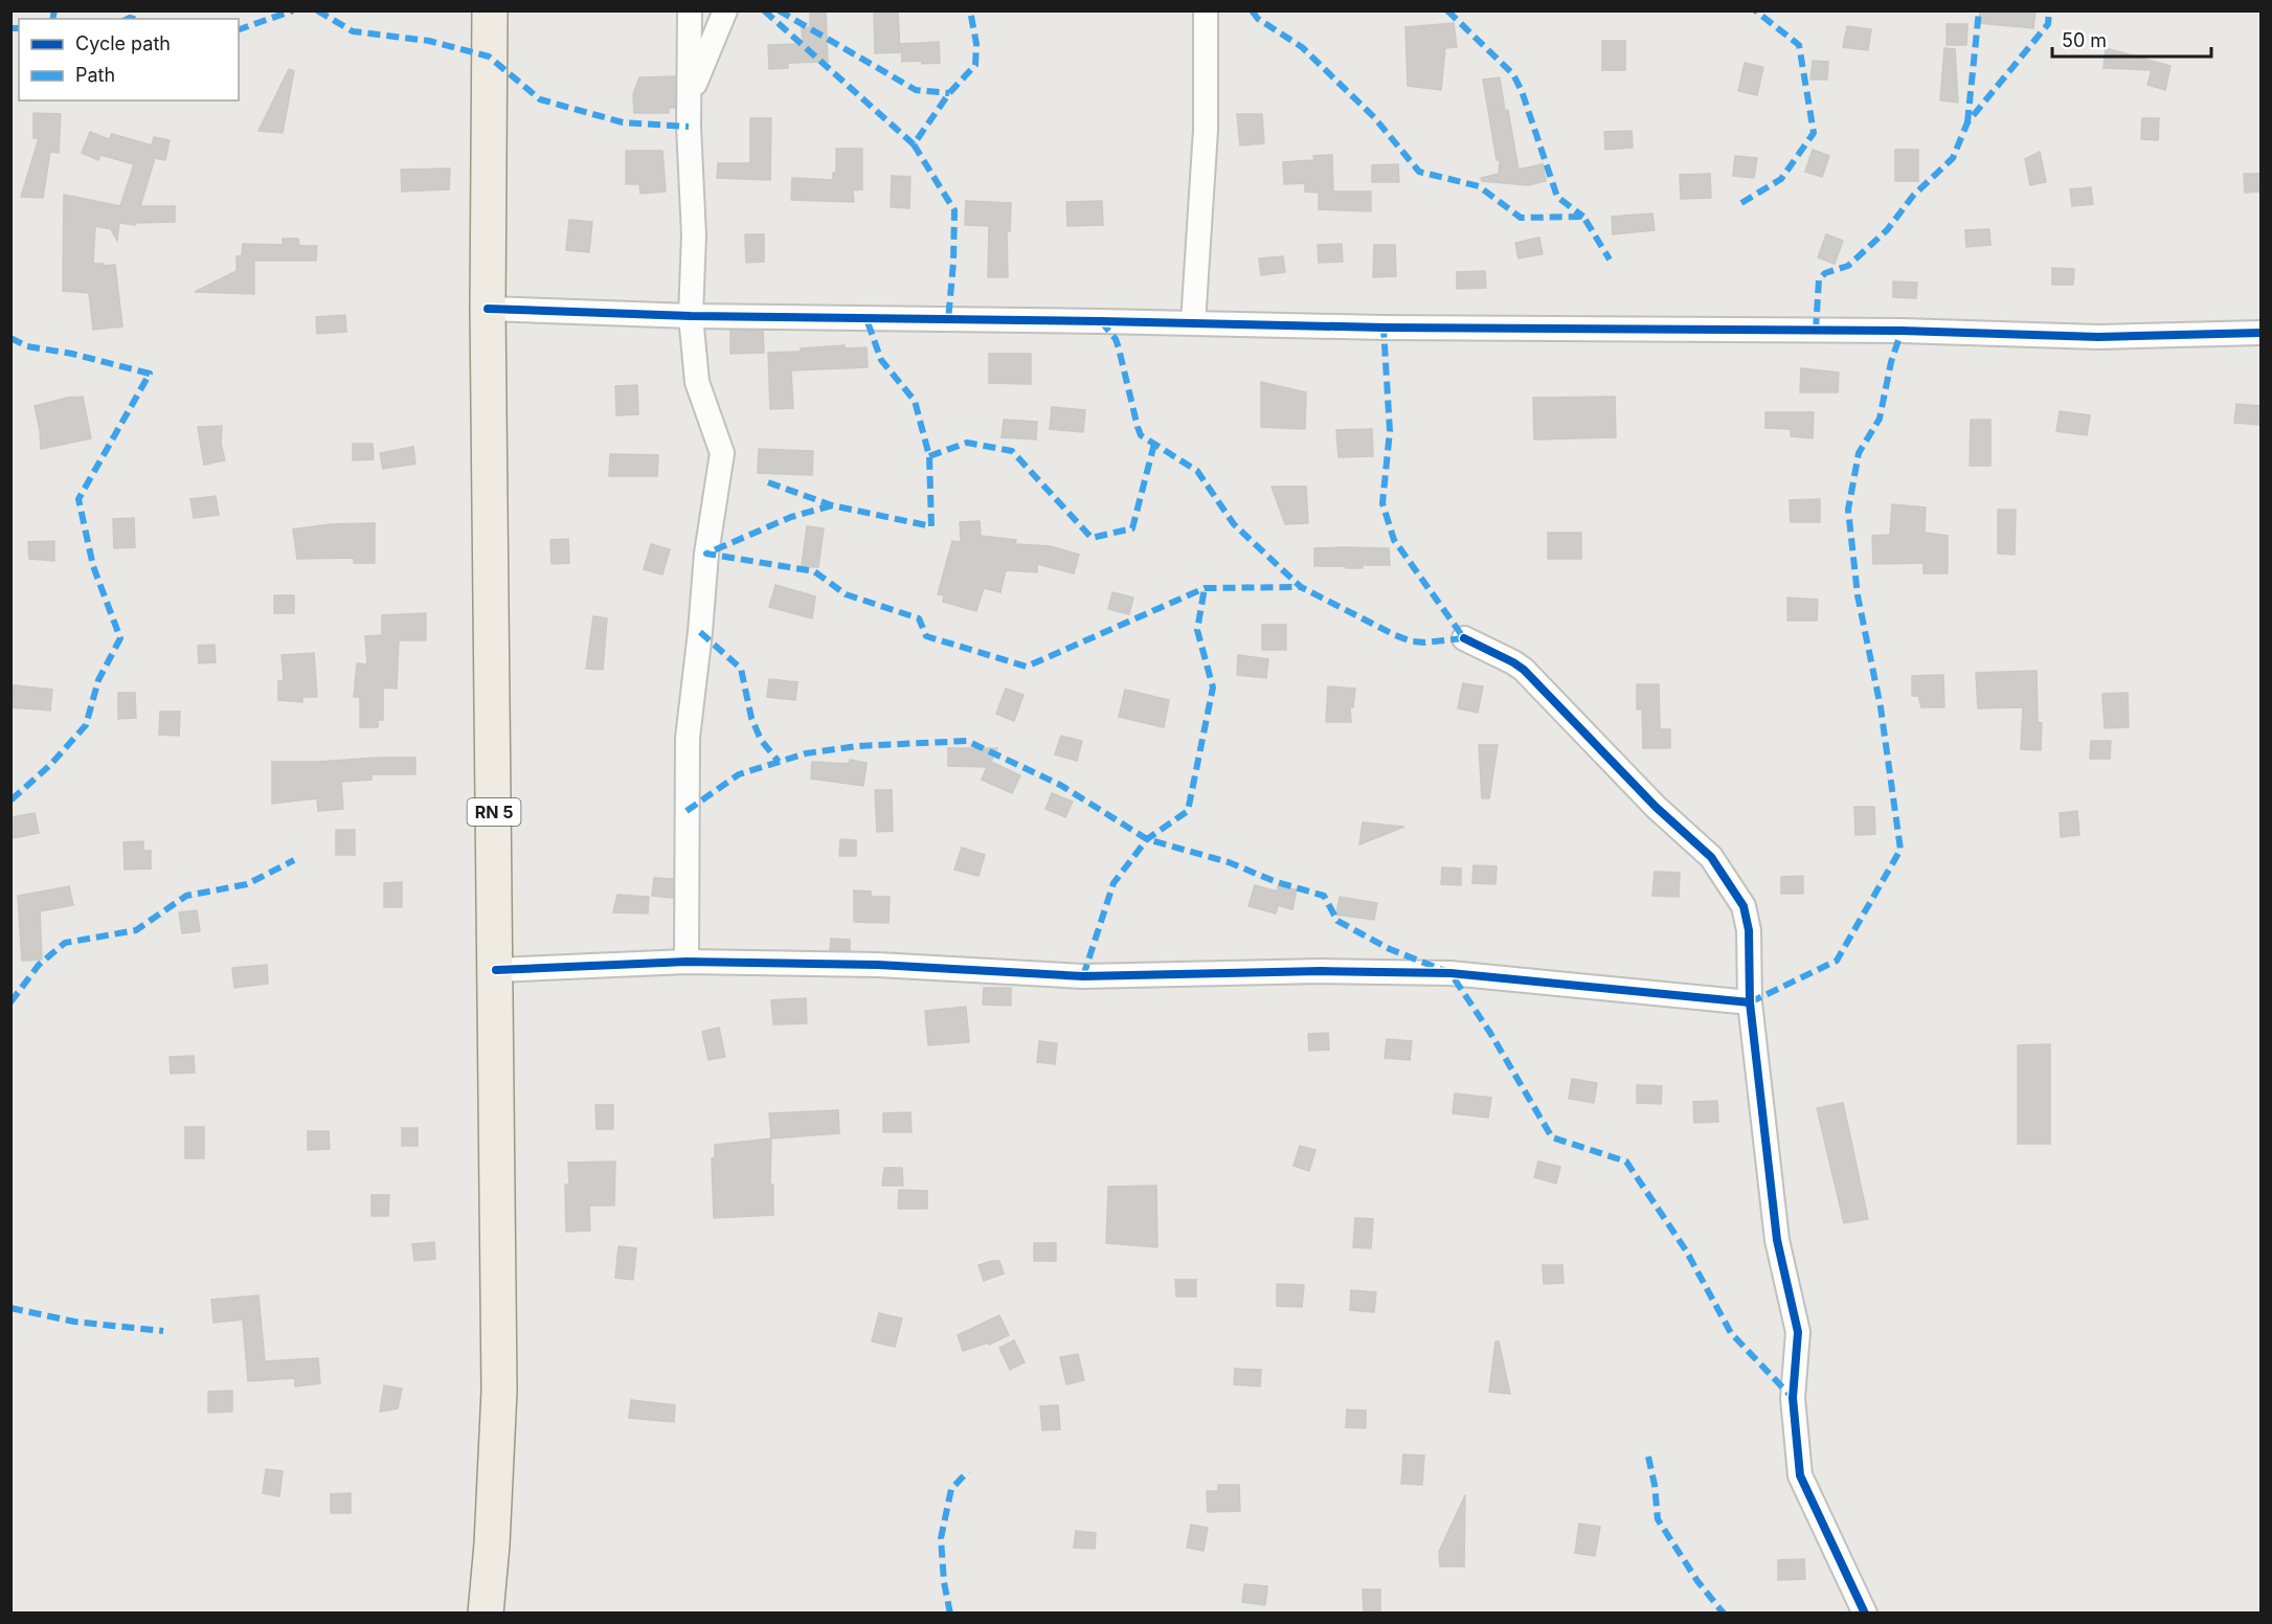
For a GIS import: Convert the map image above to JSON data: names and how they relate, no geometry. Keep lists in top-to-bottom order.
{
  "streets": {
    "main road": ["RN 5"]
  },
  "legend": ["Cycle path", "Path"],
  "scale_bar": "50 m"
}
